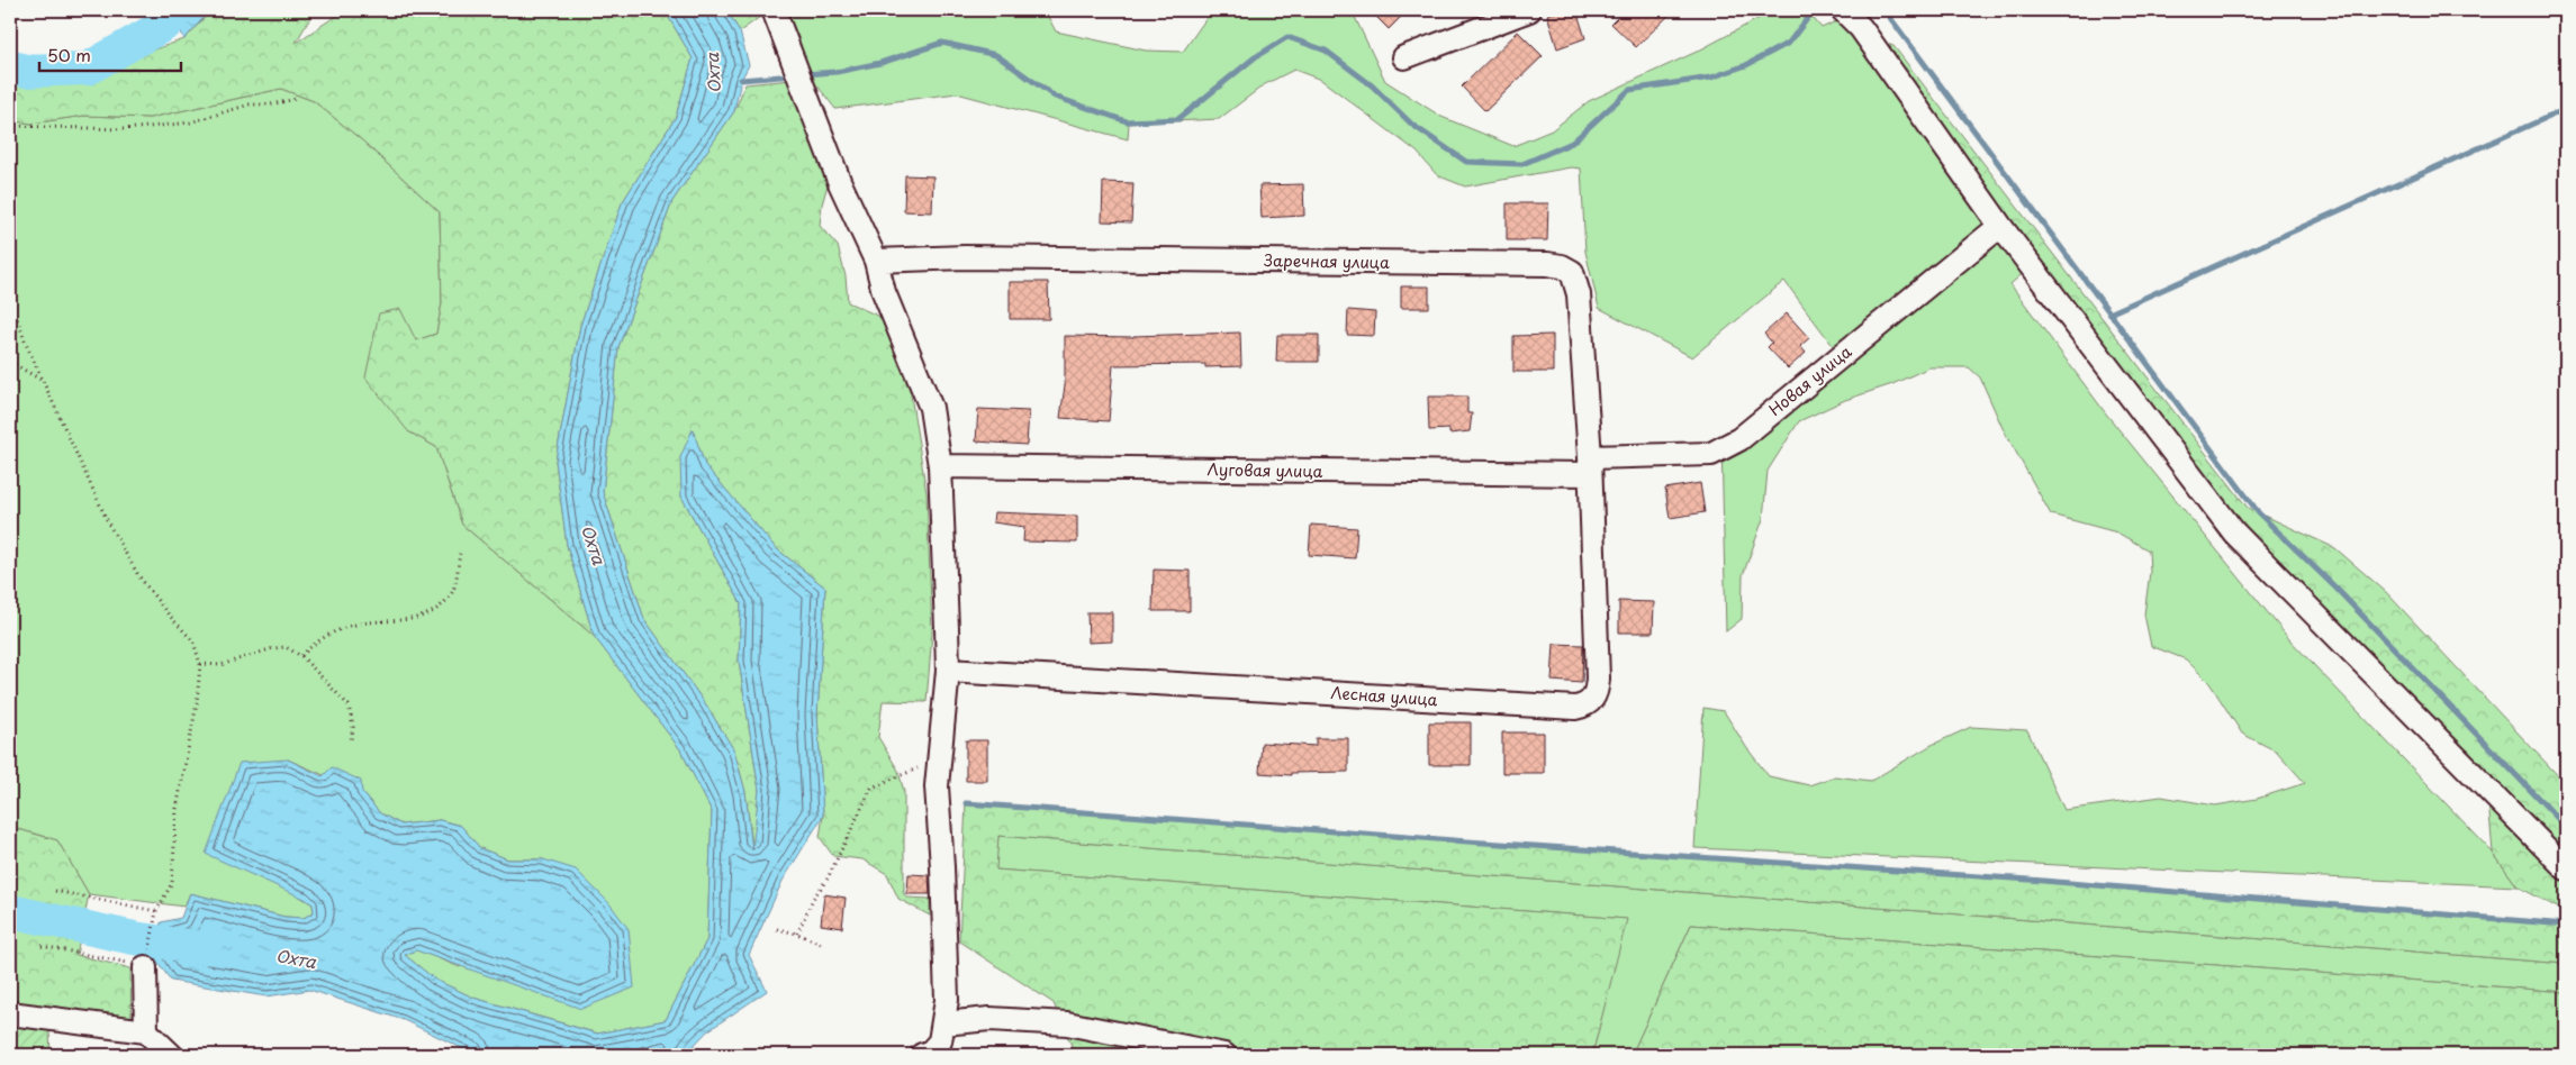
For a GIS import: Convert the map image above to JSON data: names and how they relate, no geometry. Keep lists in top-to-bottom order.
{
  "streets": {
    "street": [
      "Заречная улица",
      "Новая улица",
      "Луговая улица",
      "Лесная улица"
    ]
  },
  "crossings": [
    ["Заречная улица", "Новая улица"],
    ["Заречная улица", "Луговая улица"],
    ["Заречная улица", "Лесная улица"],
    ["Новая улица", "Луговая улица"],
    ["Новая улица", "Лесная улица"],
    ["Луговая улица", "Лесная улица"]
  ],
  "water": ["Охта"],
  "scale_bar": "50 m"
}
